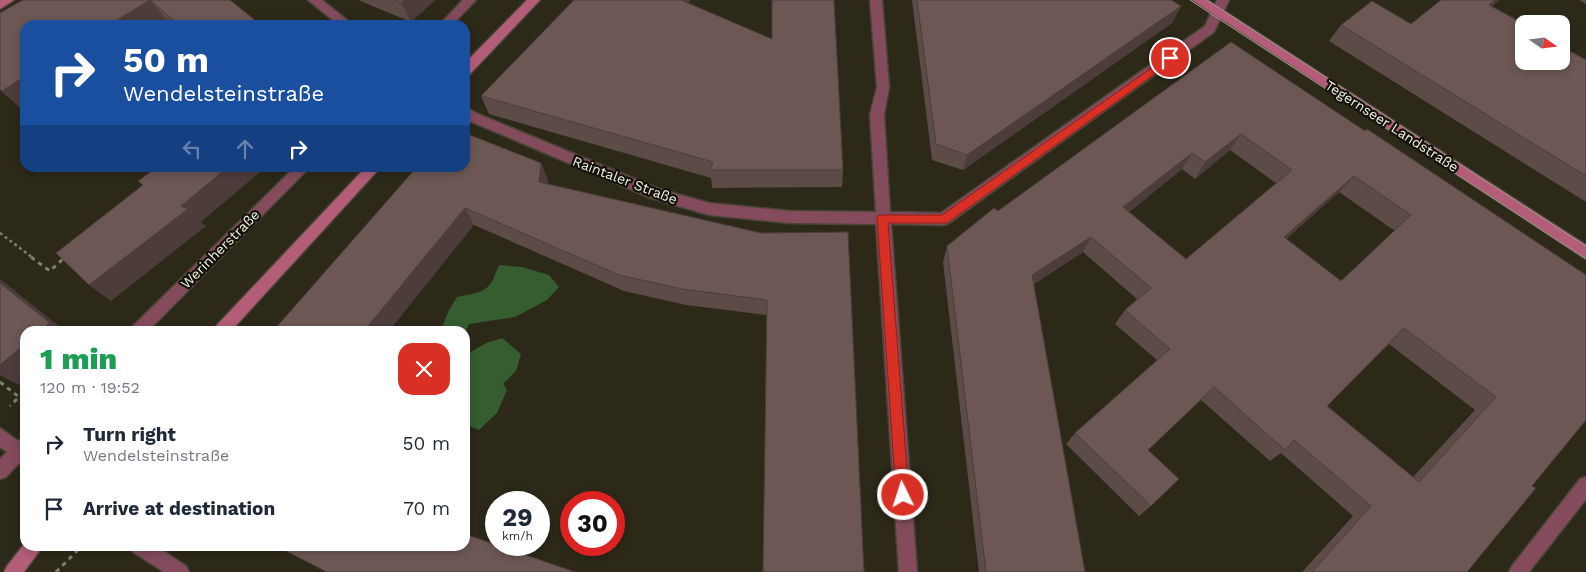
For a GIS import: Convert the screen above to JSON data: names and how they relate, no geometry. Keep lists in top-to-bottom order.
{
  "streets": {
    "main road": ["Tegernseer Landstraße"],
    "street": ["Raintaler Straße", "Werinherstraße"]
  },
  "crossings": [
    ["Tegernseer Landstraße", "Raintaler Straße"]
  ],
  "north": "right",
  "page": {
    "turn": ["50 m", "Wendelsteinstraße"],
    "heading": ["1 min", "120 m · 19:52"],
    "list": [
      {
        "name": "Turn right",
        "note": "Wendelsteinstraße",
        "value": "50 m"
      },
      {
        "name": "Arrive at destination",
        "value": "70 m"
      }
    ],
    "speed": "29 km/h",
    "limit": "30"
  }
}
